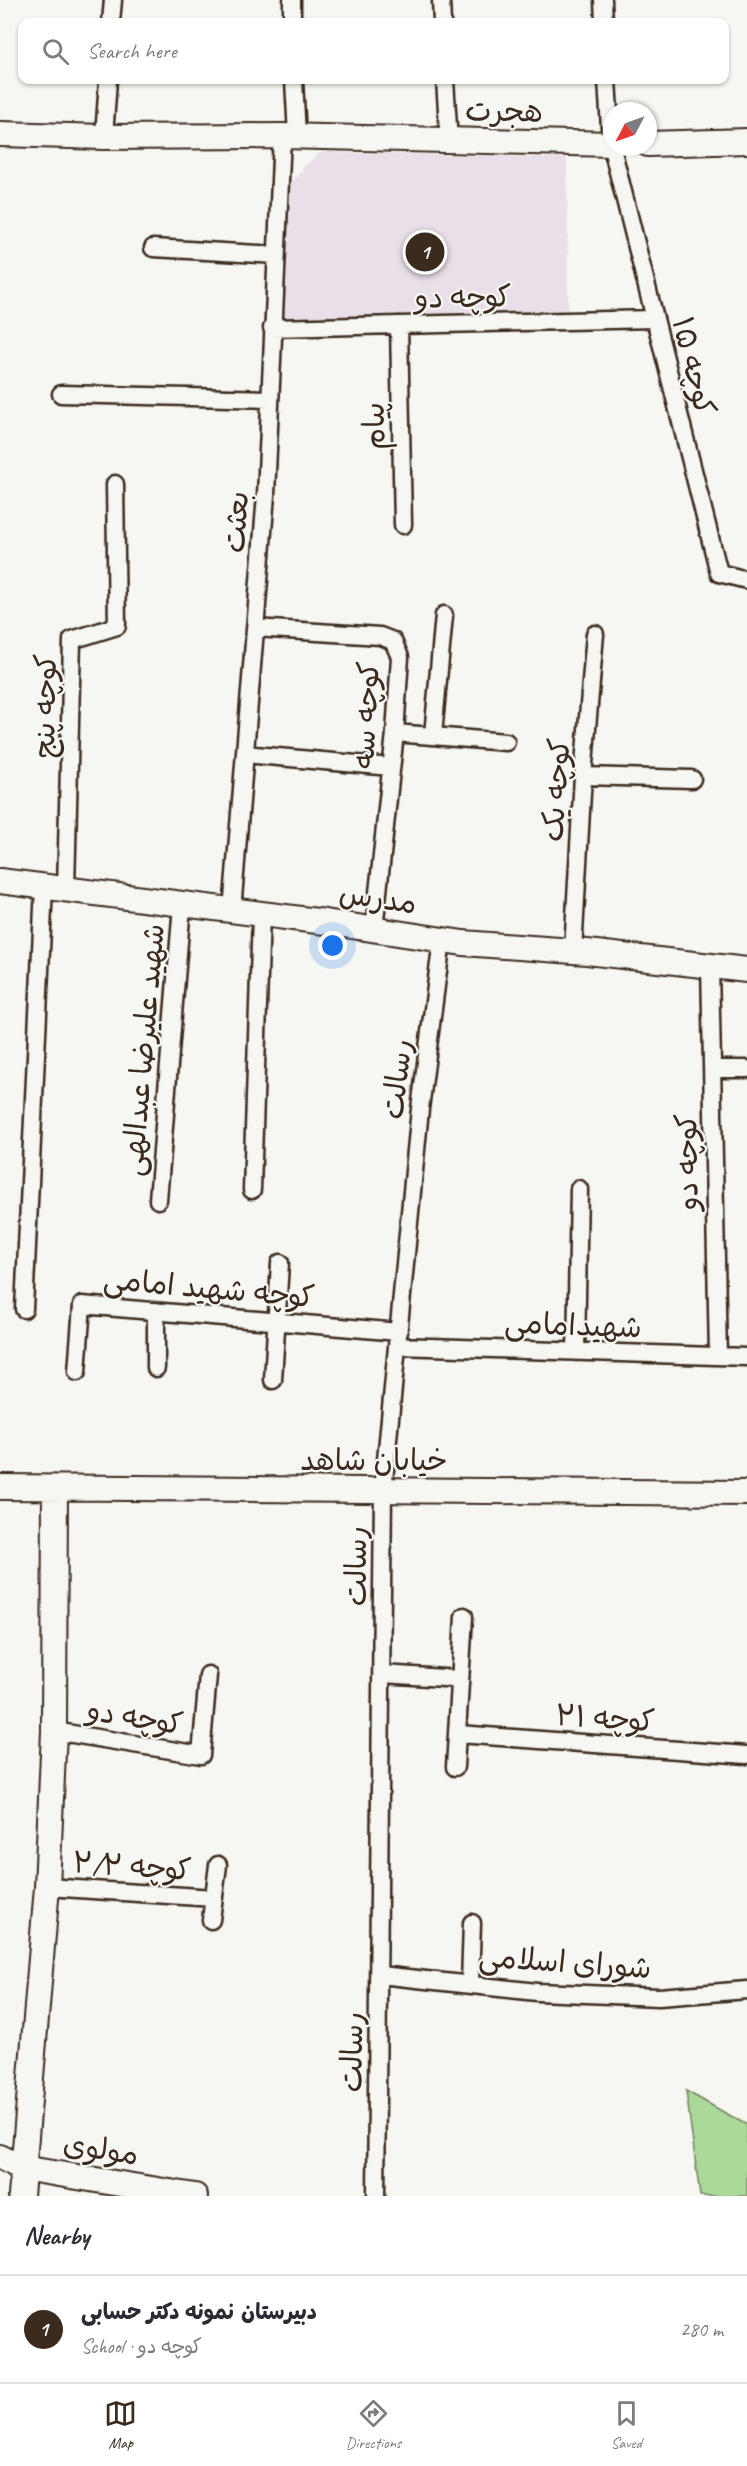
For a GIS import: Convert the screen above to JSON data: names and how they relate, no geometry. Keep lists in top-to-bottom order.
{
  "streets": {
    "street": [
      "هجرت",
      "کوچه دو",
      "کوچه ۱۵",
      "پیام",
      "بعثت",
      "کوچه پنج",
      "کوچه سه",
      "کوچه یک",
      "مدرس",
      "شهید علیرضا عبدالهی",
      "رسالت",
      "کوچه شهید امامی",
      "شهیدامامی",
      "خیابان شاهد",
      "کوچه ۲۱",
      "کوچه ۲/۲",
      "شورای اسلامی",
      "مولوی"
    ]
  },
  "crossings": [
    ["هجرت", "بعثت"],
    ["کوچه دو", "کوچه ۱۵"],
    ["کوچه دو", "پیام"],
    ["کوچه دو", "بعثت"],
    ["کوچه دو", "مدرس"],
    ["کوچه دو", "شهیدامامی"],
    ["بعثت", "کوچه سه"],
    ["بعثت", "مدرس"],
    ["کوچه پنج", "مدرس"],
    ["کوچه سه", "مدرس"],
    ["کوچه یک", "مدرس"],
    ["مدرس", "شهید علیرضا عبدالهی"],
    ["مدرس", "رسالت"],
    ["رسالت", "کوچه شهید امامی"],
    ["رسالت", "شهیدامامی"],
    ["رسالت", "خیابان شاهد"],
    ["رسالت", "شورای اسلامی"],
    ["کوچه شهید امامی", "شهیدامامی"]
  ],
  "north": "bottom left",
  "page": {
    "search": "Search here",
    "pins": "1",
    "heading": "Nearby",
    "list": [
      {
        "mark": "1",
        "name": "دبیرستان نمونه دکتر حسابی",
        "note": "School · کوچه دو",
        "value": "280 m"
      }
    ],
    "nav": ["Map", "Directions", "Saved"]
  }
}
